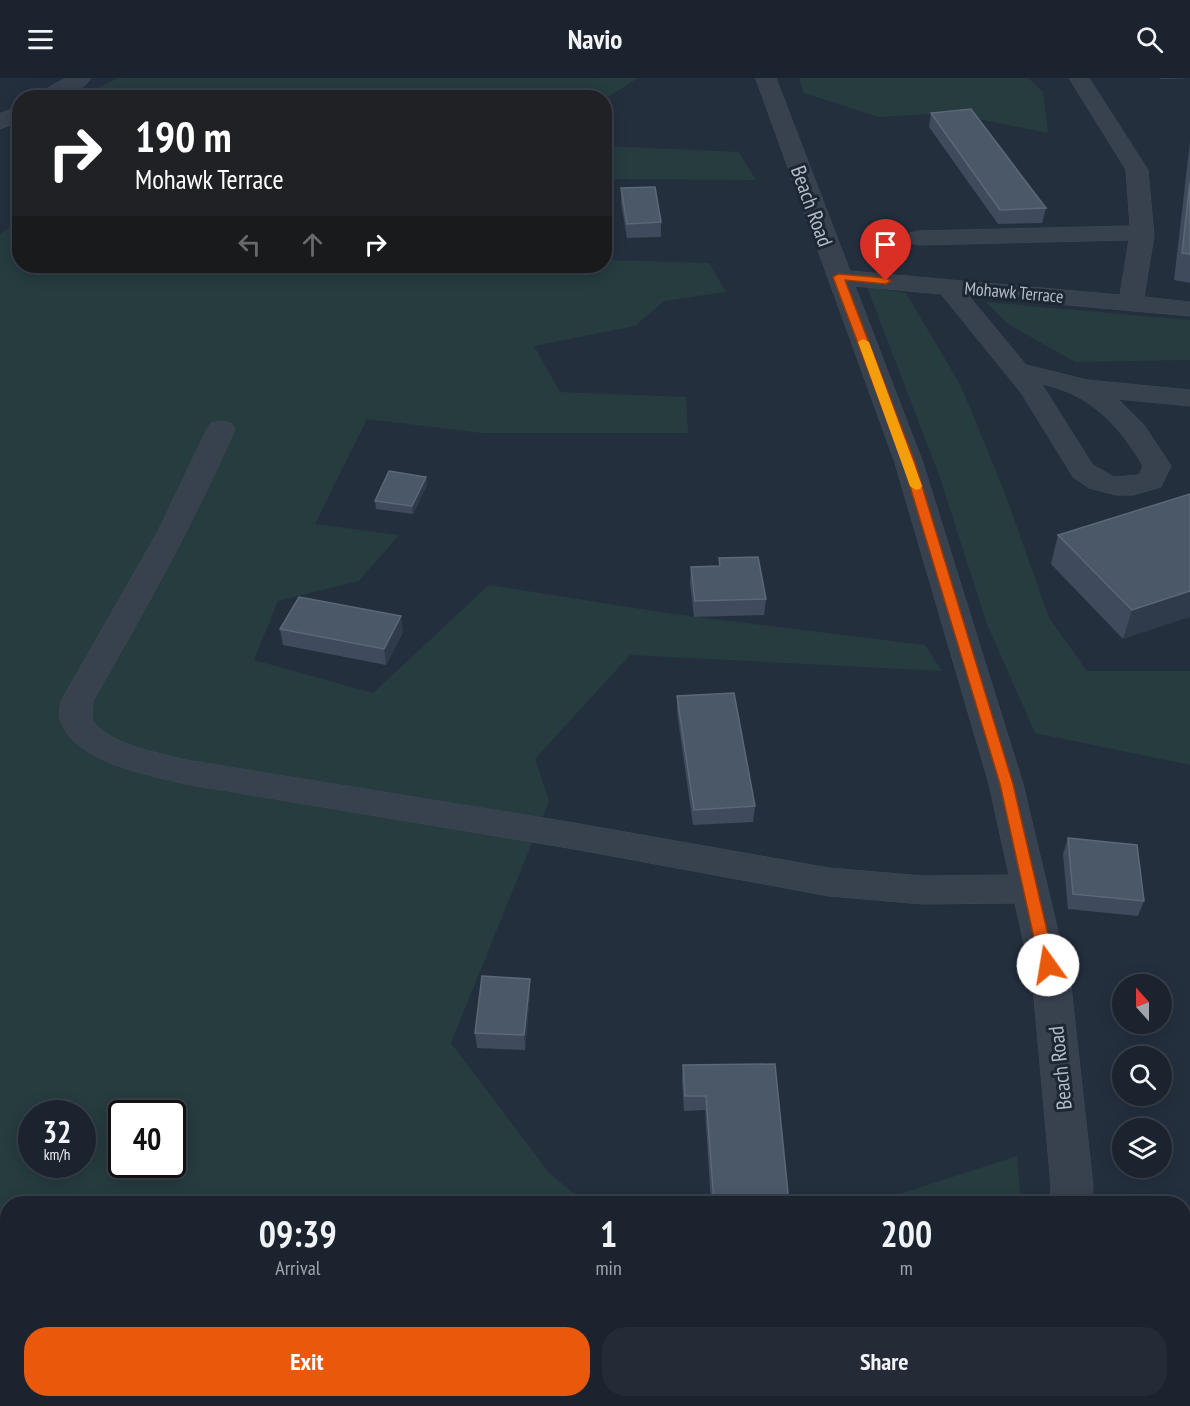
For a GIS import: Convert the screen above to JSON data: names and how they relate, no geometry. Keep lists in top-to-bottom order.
{
  "streets": {
    "street": ["Beach Road", "Mohawk Terrace"]
  },
  "crossings": [
    ["Beach Road", "Mohawk Terrace"]
  ],
  "north": "top",
  "page": {
    "header": "Navio",
    "turn": ["190 m", "Mohawk Terrace"],
    "speed": "32 km/h",
    "limit": "40",
    "eta": [
      "09:39",
      "Arrival",
      "1",
      "min",
      "200",
      "m"
    ],
    "buttons": ["Exit", "Share"]
  }
}
